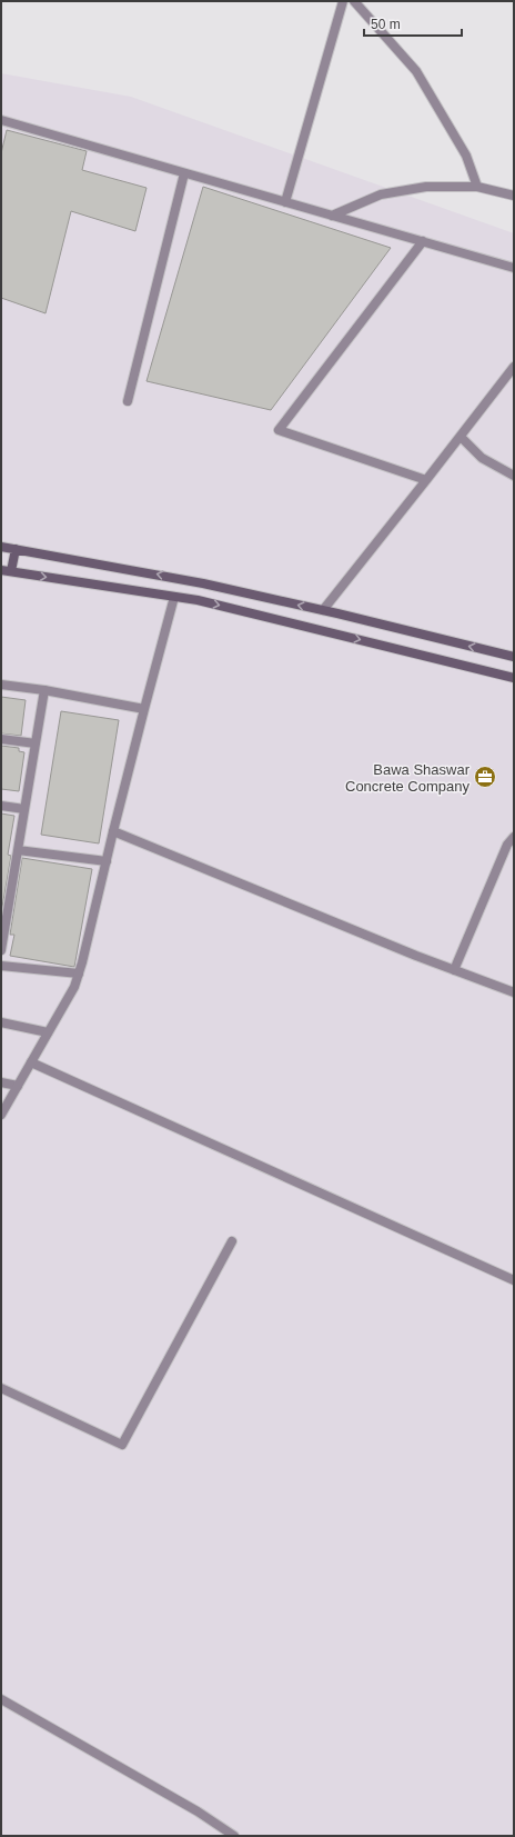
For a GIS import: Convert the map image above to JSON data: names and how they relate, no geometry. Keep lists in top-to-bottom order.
{
  "places": {
    "office": ["Bawa Shaswar Concrete Company"]
  },
  "scale_bar": "50 m"
}
